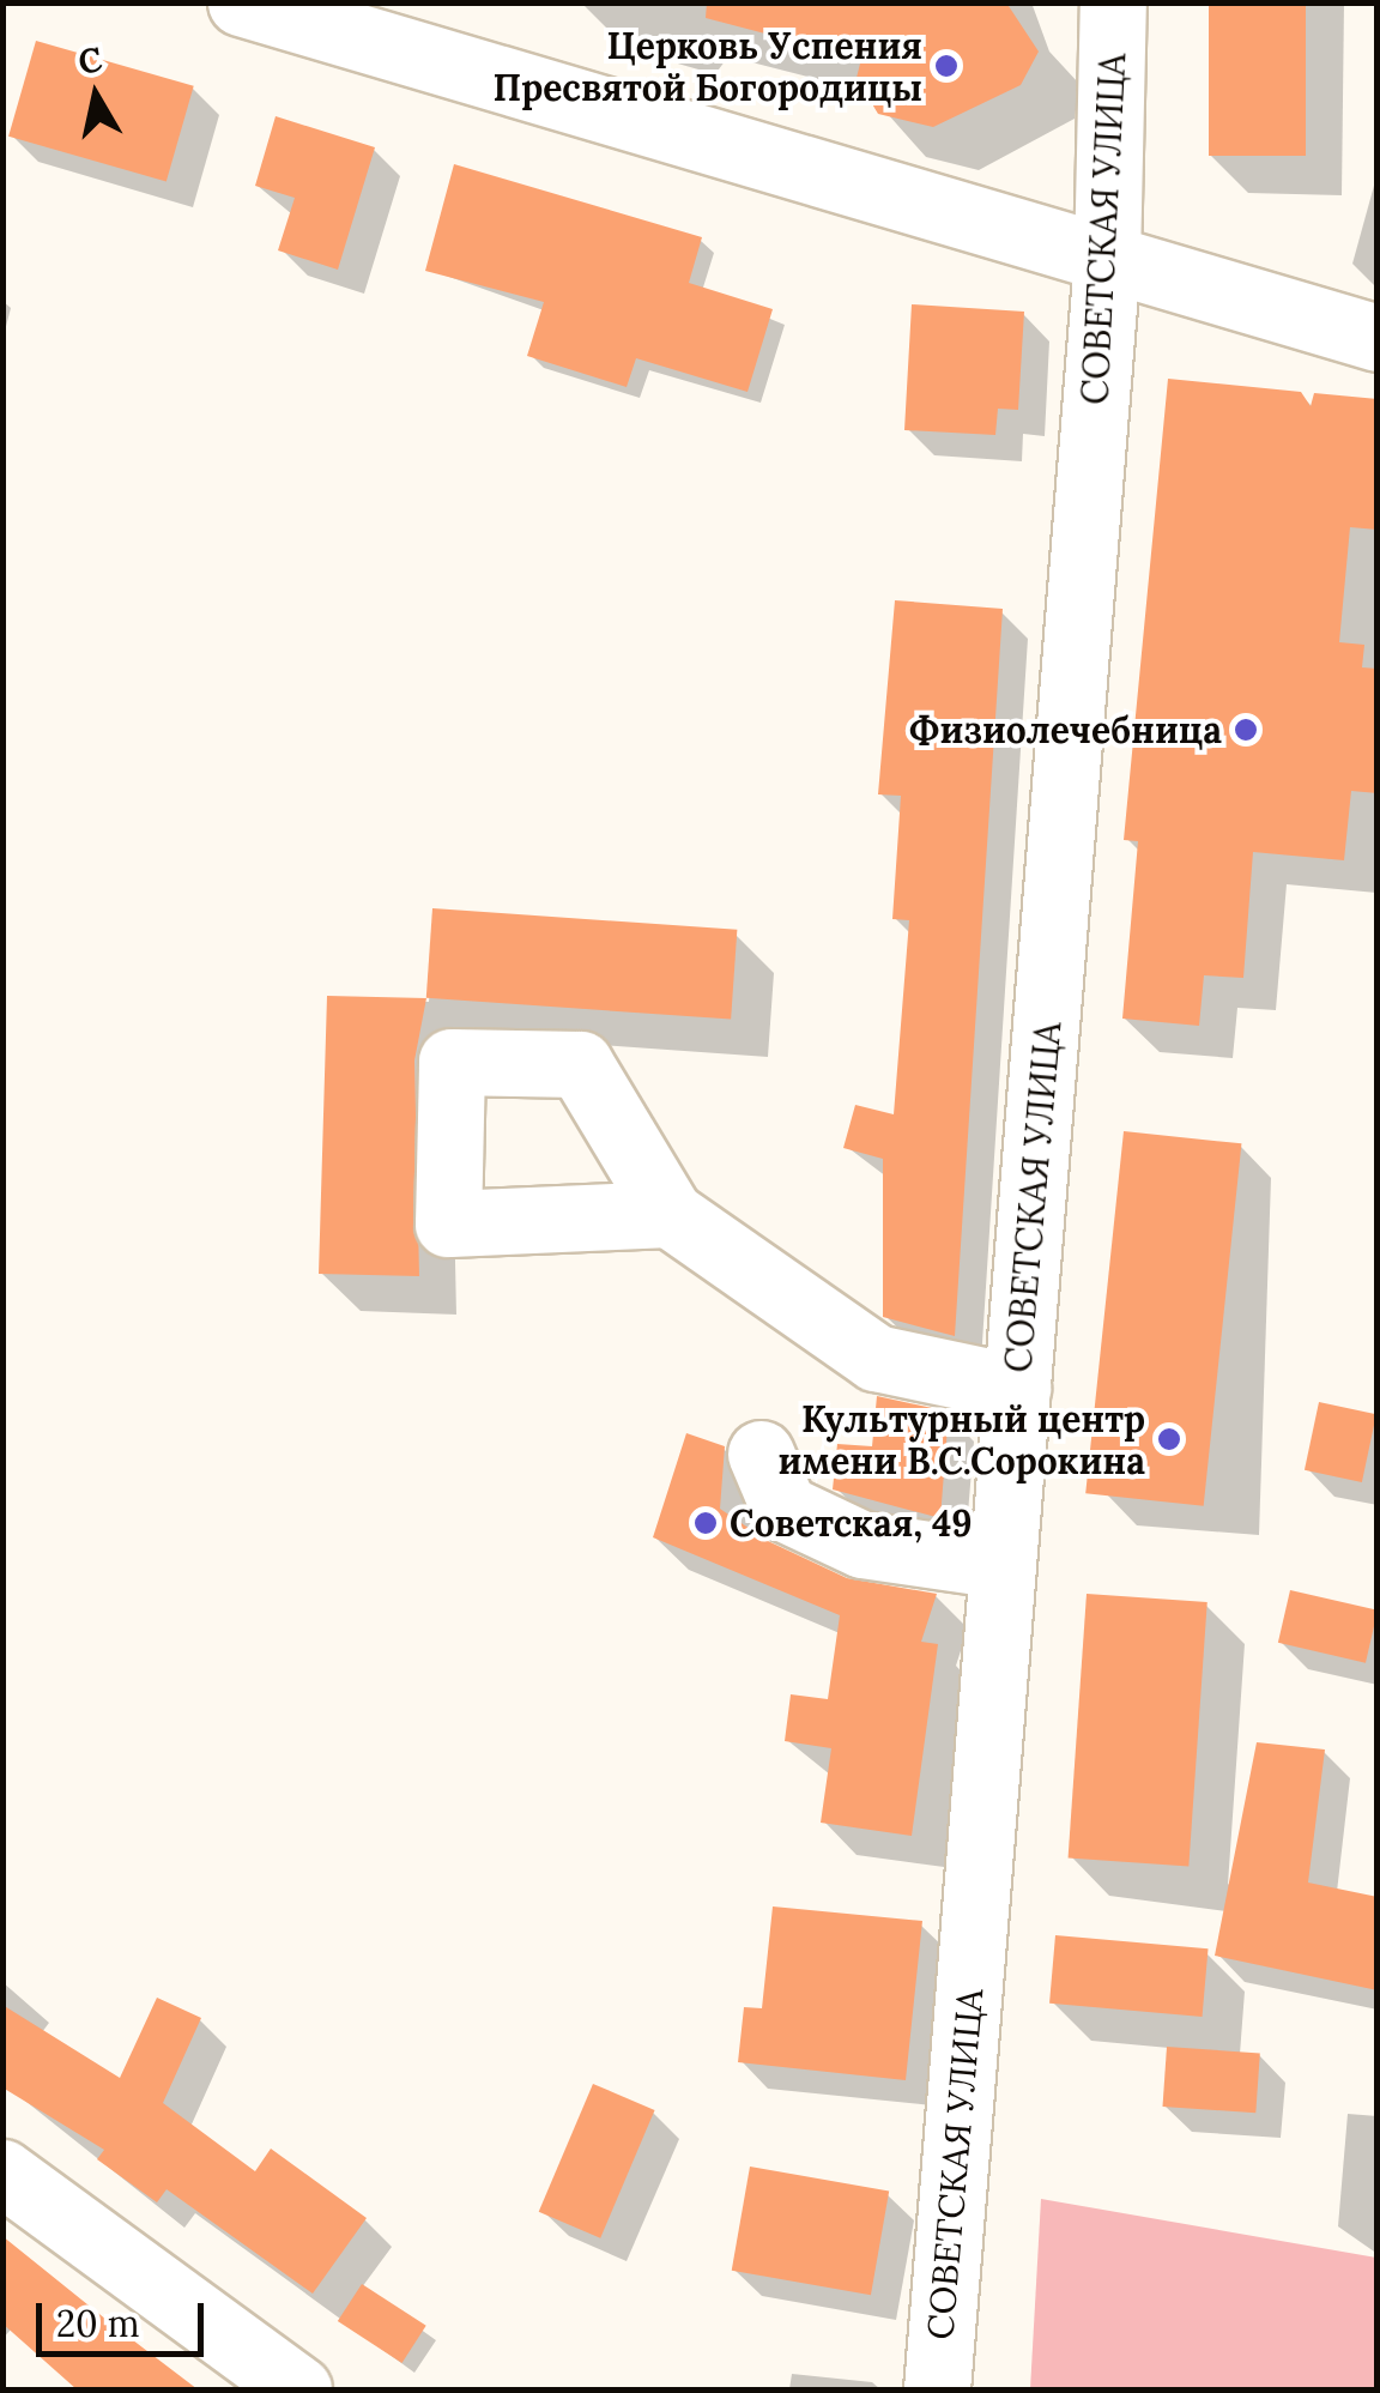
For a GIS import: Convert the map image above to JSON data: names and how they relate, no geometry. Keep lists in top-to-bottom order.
{
  "streets": {
    "main road": ["СОВЕТСКАЯ УЛИЦА"]
  },
  "places": [
    "Церковь Успения Пресвятой Богородицы",
    "Физиолечебница",
    "Культурный центр имени В.С.Сорокина",
    "Советская, 49"
  ],
  "scale_bar": "20 m",
  "north": "top"
}
